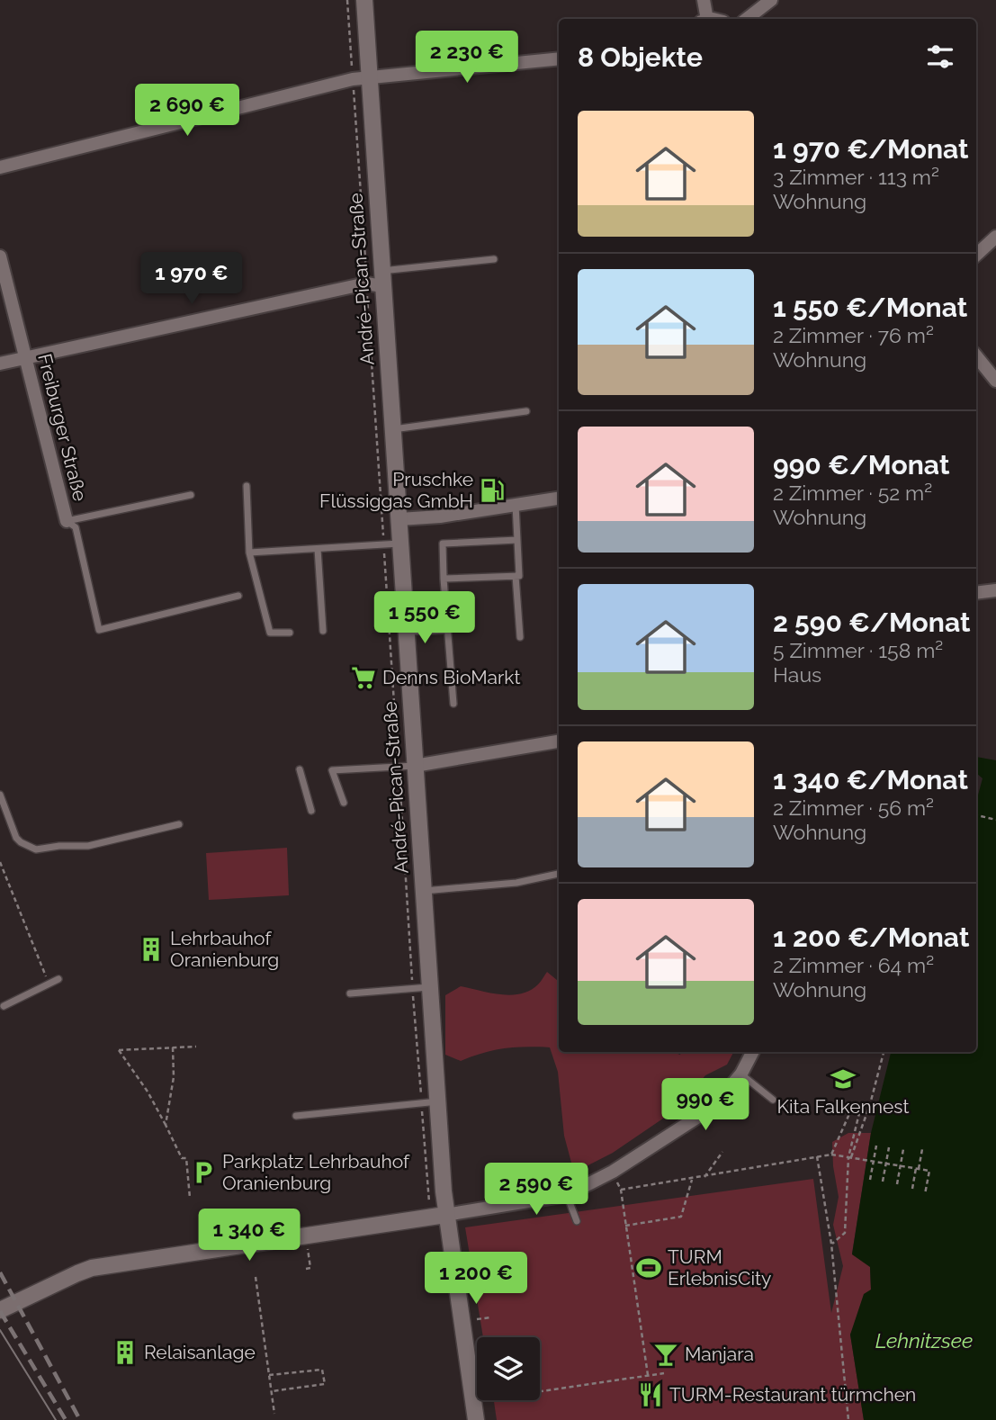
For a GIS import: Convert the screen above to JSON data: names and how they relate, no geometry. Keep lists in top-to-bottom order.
{
  "streets": {
    "street": ["André-Pican-Straße", "Freiburger Straße"]
  },
  "water": ["Lehnitzsee"],
  "places": {
    "fuel station": ["Pruschke Flüssiggas GmbH"],
    "supermarket": ["Denns BioMarkt"],
    "building": ["Lehrbauhof Oranienburg", "Relaisanlage"],
    "school or university": ["Kita Falkennest"],
    "parking": ["Parkplatz Lehrbauhof Oranienburg"],
    "sports": ["TURM ErlebnisCity"],
    "bar": ["Manjara"],
    "restaurant": ["TURM-Restaurant türmchen"]
  },
  "page": {
    "heading": "8 Objekte",
    "price": [
      "2 230 €",
      "2 690 €",
      "1 970 €",
      "1 550 €",
      "990 €",
      "2 590 €",
      "1 340 €",
      "1 200 €"
    ],
    "list": [
      {
        "name": "1 970 €/Monat",
        "note": "3 Zimmer · 113 m² · Wohnung"
      },
      {
        "name": "1 550 €/Monat",
        "note": "2 Zimmer · 76 m² · Wohnung"
      },
      {
        "name": "990 €/Monat",
        "note": "2 Zimmer · 52 m² · Wohnung"
      },
      {
        "name": "2 590 €/Monat",
        "note": "5 Zimmer · 158 m² · Haus"
      },
      {
        "name": "1 340 €/Monat",
        "note": "2 Zimmer · 56 m² · Wohnung"
      },
      {
        "name": "1 200 €/Monat",
        "note": "2 Zimmer · 64 m² · Wohnung"
      }
    ]
  }
}
